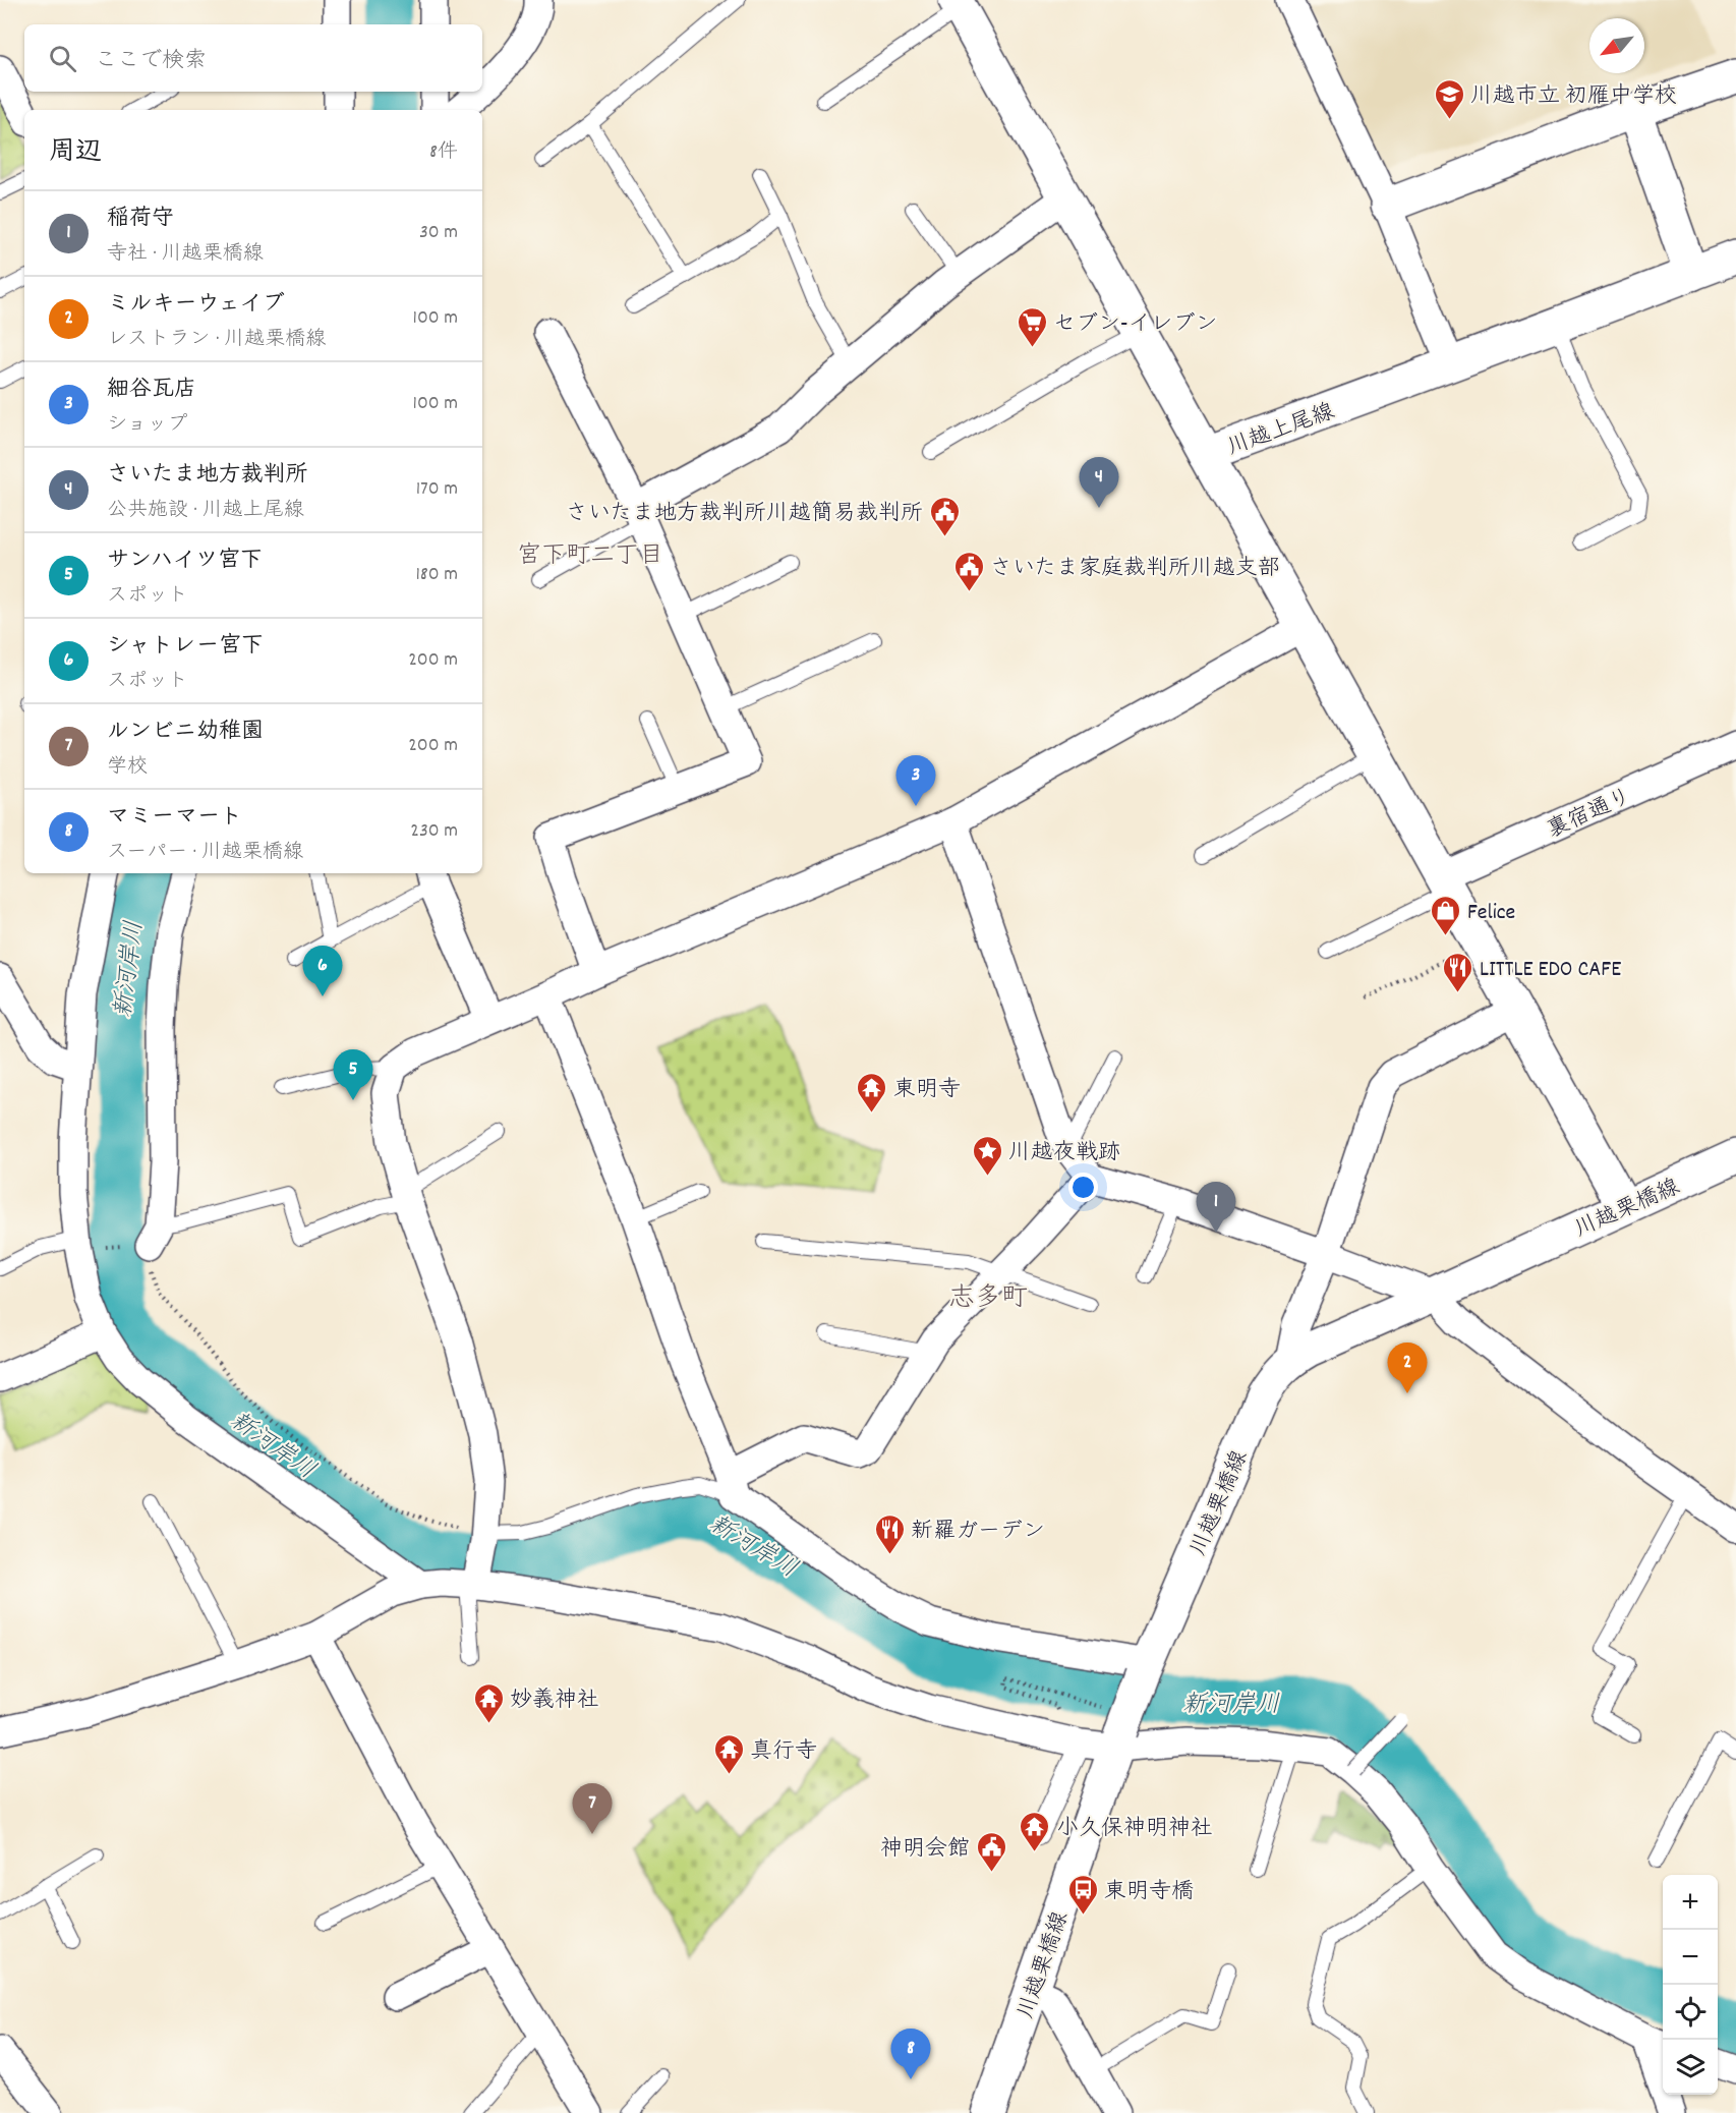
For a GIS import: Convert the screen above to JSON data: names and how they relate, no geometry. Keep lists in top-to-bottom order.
{
  "streets": {
    "main road": ["川越上尾線", "川越栗橋線"],
    "street": ["裏宿通り"]
  },
  "districts": ["宮下町二丁目", "志多町"],
  "water": ["新河岸川"],
  "places": {
    "school or university": ["川越市立 初雁中学校"],
    "supermarket": ["セブン-イレブン"],
    "public building": ["さいたま地方裁判所川越簡易裁判所", "さいたま家庭裁判所川越支部", "神明会館"],
    "shop": ["Felice"],
    "restaurant": ["LITTLE EDO CAFE", "新羅ガーデン"],
    "temple": [
      "東明寺",
      "妙義神社",
      "真行寺",
      "小久保神明神社"
    ],
    "place": ["川越夜戦跡"],
    "bus stop": ["東明寺橋"]
  },
  "north": "bottom left",
  "page": {
    "search": "ここで検索",
    "heading": ["周辺", "8件"],
    "list": [
      {
        "mark": "1",
        "name": "稲荷守",
        "note": "寺社 · 川越栗橋線",
        "value": "30 m"
      },
      {
        "mark": "2",
        "name": "ミルキーウェイブ",
        "note": "レストラン · 川越栗橋線",
        "value": "100 m"
      },
      {
        "mark": "3",
        "name": "細谷瓦店",
        "note": "ショップ",
        "value": "100 m"
      },
      {
        "mark": "4",
        "name": "さいたま地方裁判所",
        "note": "公共施設 · 川越上尾線",
        "value": "170 m"
      },
      {
        "mark": "5",
        "name": "サンハイツ宮下",
        "note": "スポット",
        "value": "180 m"
      },
      {
        "mark": "6",
        "name": "シャトレー宮下",
        "note": "スポット",
        "value": "200 m"
      },
      {
        "mark": "7",
        "name": "ルンビニ幼稚園",
        "note": "学校",
        "value": "200 m"
      },
      {
        "mark": "8",
        "name": "マミーマート",
        "note": "スーパー · 川越栗橋線",
        "value": "230 m"
      }
    ],
    "pins": [
      "4",
      "3",
      "6",
      "5",
      "1",
      "2",
      "7",
      "8"
    ],
    "map_buttons": ["+", "−"]
  }
}
